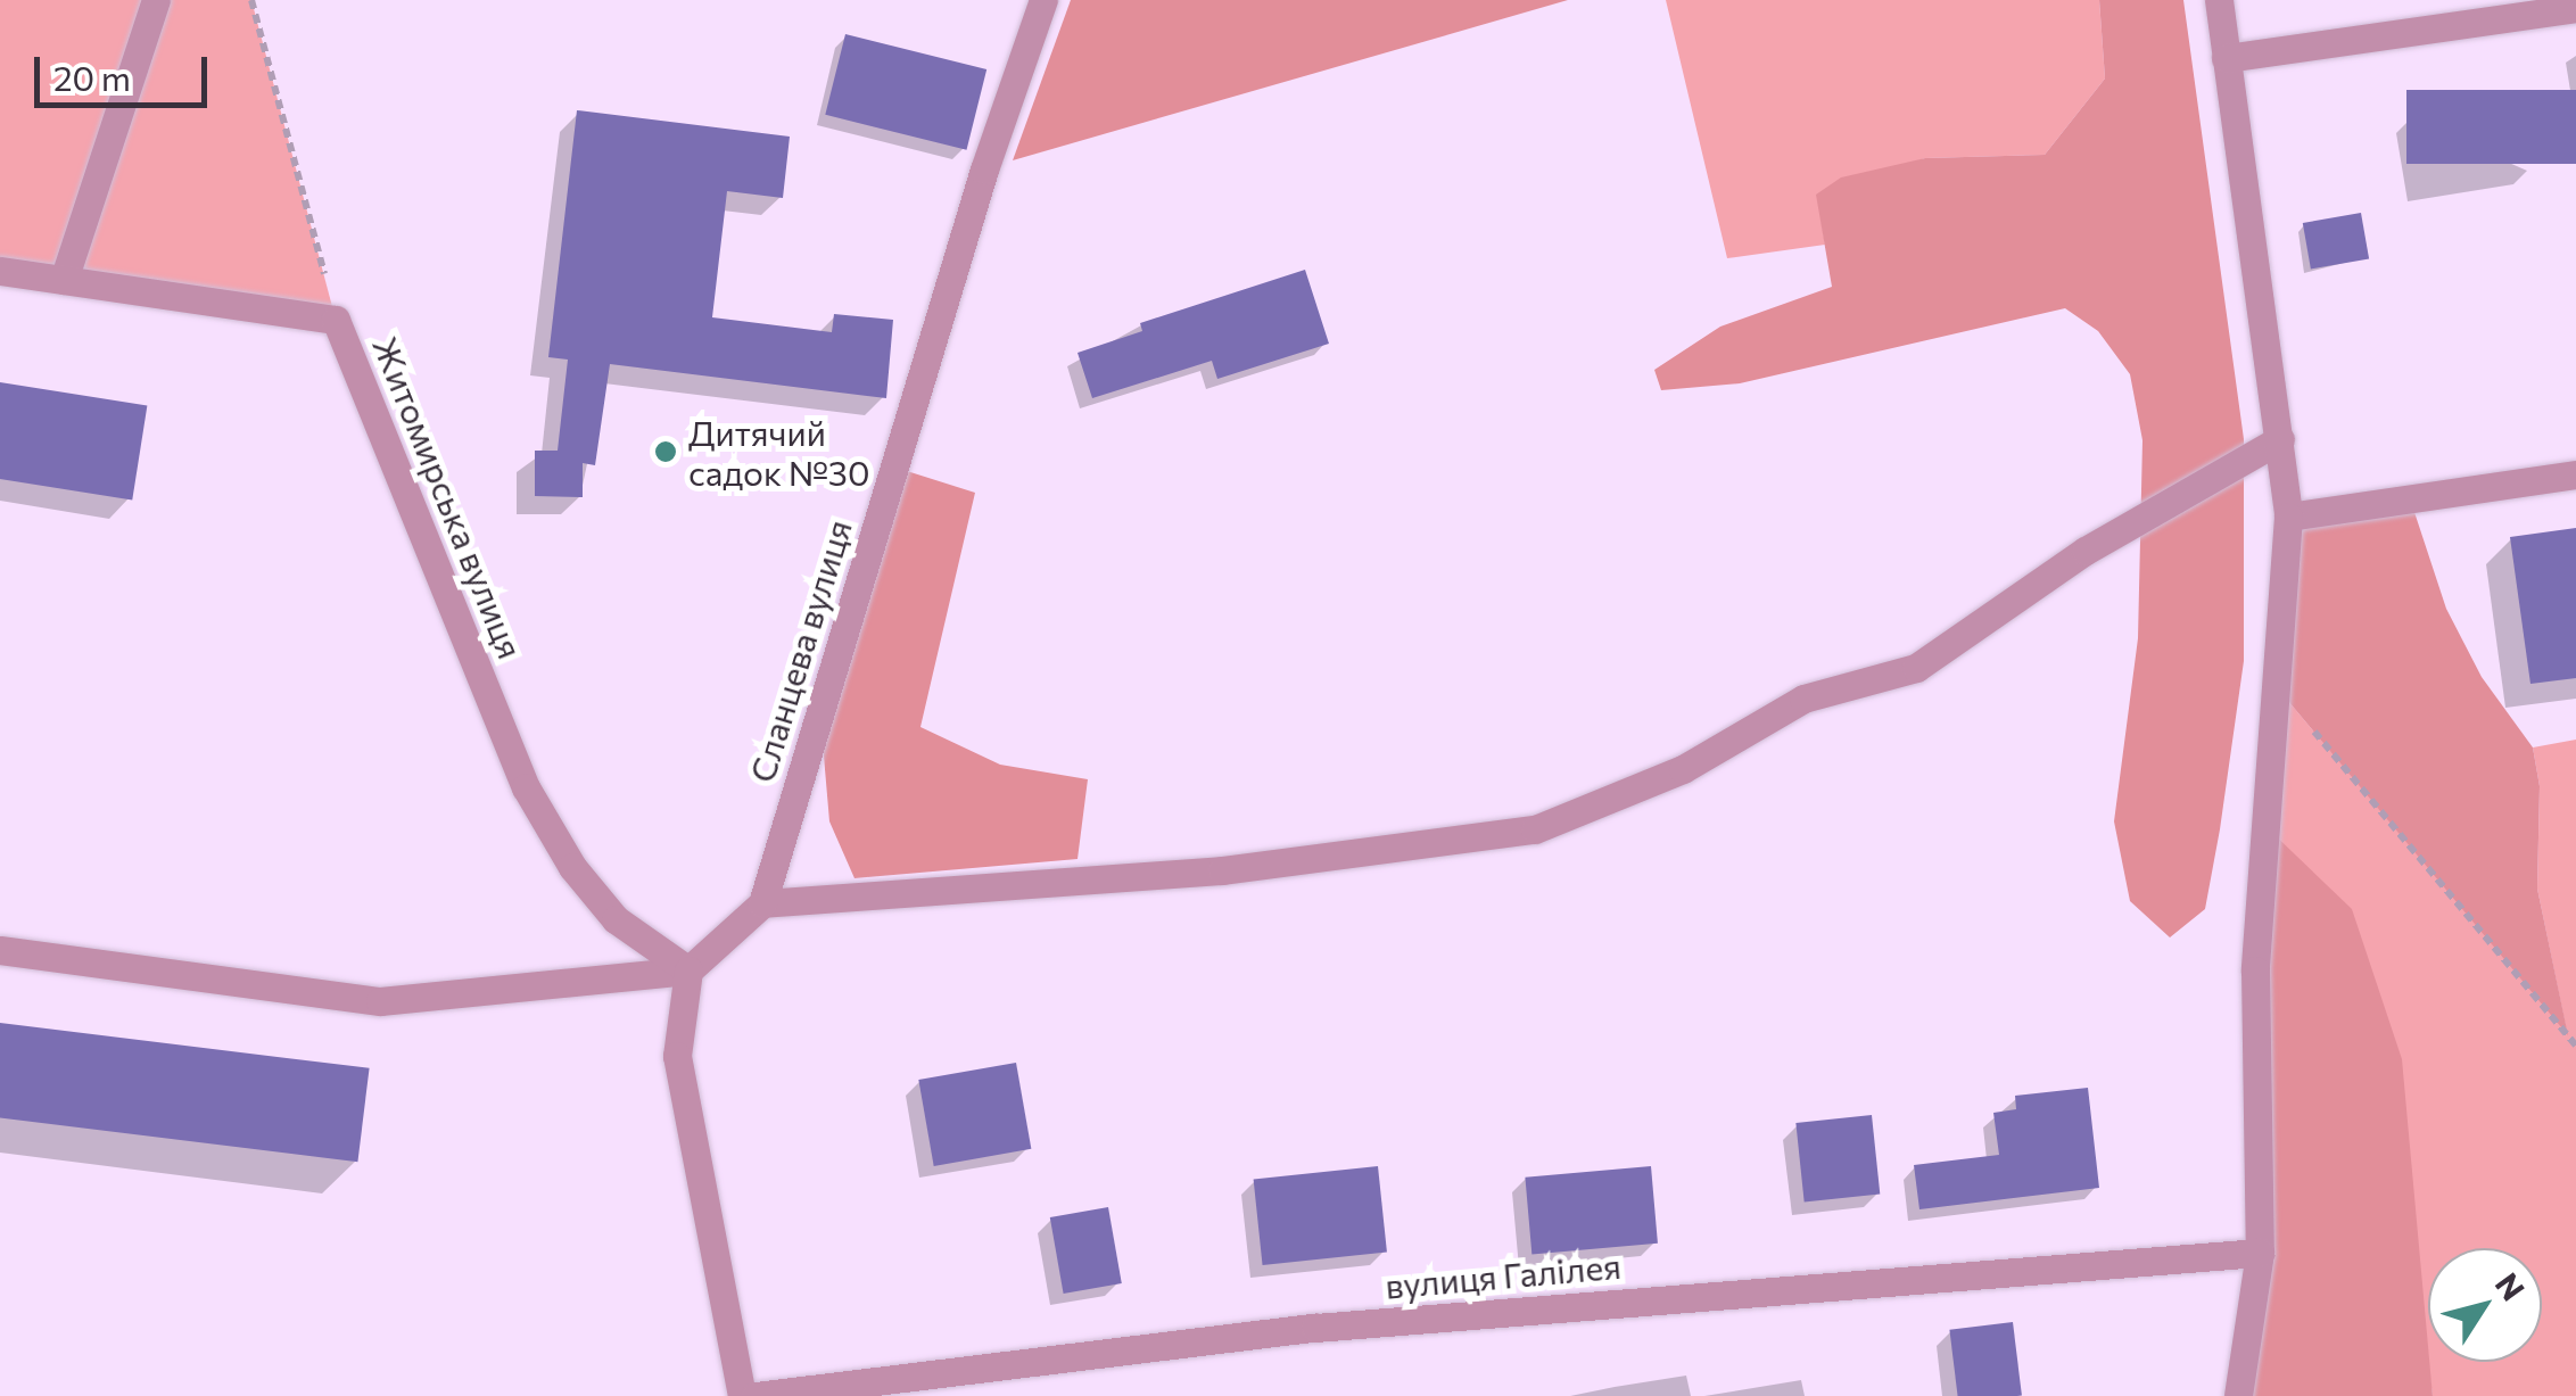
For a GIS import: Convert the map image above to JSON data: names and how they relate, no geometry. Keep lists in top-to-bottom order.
{
  "streets": {
    "street": ["Житомирська вулиця", "Сланцева вулиця", "вулиця Галілея"]
  },
  "places": ["Дитячий садок №30"],
  "scale_bar": "20 m",
  "north": "top right"
}
